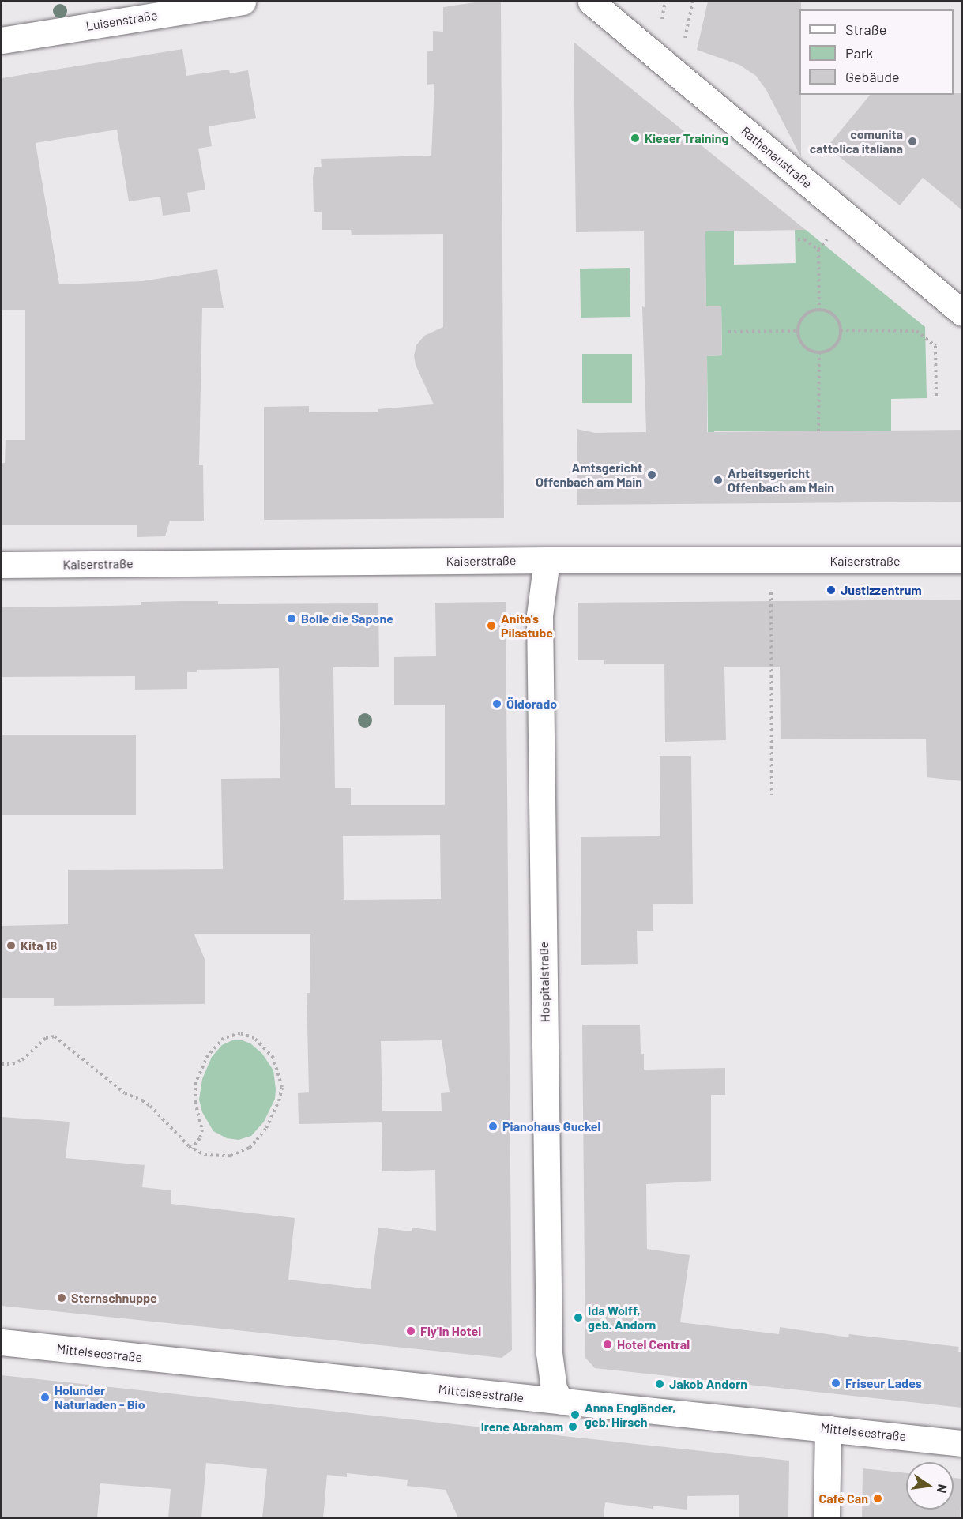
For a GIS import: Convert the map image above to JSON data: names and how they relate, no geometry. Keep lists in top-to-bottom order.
{
  "streets": {
    "street": [
      "Luisenstraße",
      "Rathenaustraße",
      "Kaiserstraße",
      "Hospitalstraße",
      "Mittelseestraße"
    ]
  },
  "crossings": [
    ["Kaiserstraße", "Hospitalstraße"],
    ["Hospitalstraße", "Mittelseestraße"]
  ],
  "places": [
    "Kieser Training",
    "comunita cattolica italiana",
    "Amtsgericht Offenbach am Main",
    "Arbeitsgericht Offenbach am Main",
    "Justizzentrum",
    "Bolle die Sapone",
    "Anita's Pilsstube",
    "Öldorado",
    "Kita 18",
    "Pianohaus Guckel",
    "Sternschnuppe",
    "Ida Wolff, geb. Andorn",
    "Fly'In Hotel",
    "Hotel Central",
    "Friseur Lades",
    "Jakob Andorn",
    "Holunder Naturladen - Bio",
    "Anna Engländer, geb. Hirsch",
    "Irene Abraham",
    "Café Can"
  ],
  "legend": ["Straße", "Park", "Gebäude"],
  "north": "right"
}
